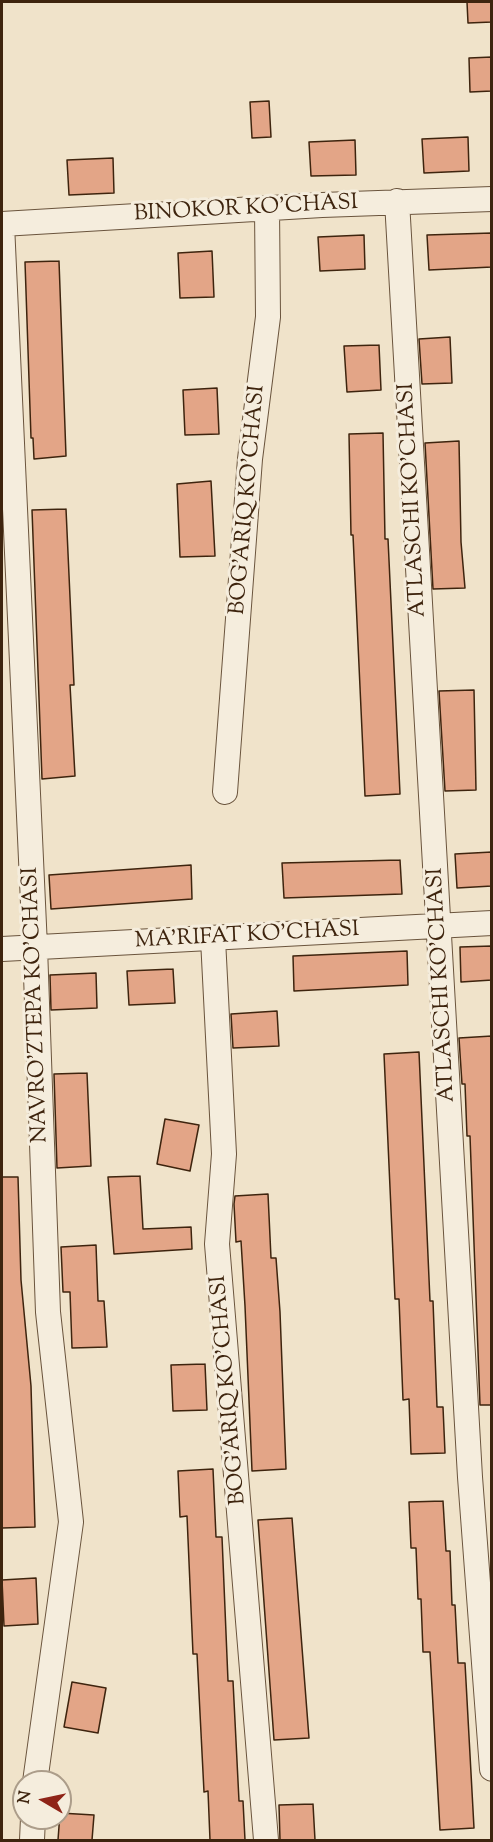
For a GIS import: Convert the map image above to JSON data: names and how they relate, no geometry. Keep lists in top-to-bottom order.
{
  "streets": {
    "street": [
      "BINOKOR KO'CHASI",
      "BOG'ARIQ KO'CHASI",
      "ATLASCHI KO'CHASI",
      "MA'RIFAT KO'CHASI",
      "NAVRO'ZTEPA KO'CHASI"
    ]
  },
  "crossings": [
    ["BINOKOR KO'CHASI", "BOG'ARIQ KO'CHASI"],
    ["BINOKOR KO'CHASI", "ATLASCHI KO'CHASI"],
    ["BINOKOR KO'CHASI", "NAVRO'ZTEPA KO'CHASI"],
    ["BOG'ARIQ KO'CHASI", "MA'RIFAT KO'CHASI"],
    ["ATLASCHI KO'CHASI", "MA'RIFAT KO'CHASI"],
    ["MA'RIFAT KO'CHASI", "NAVRO'ZTEPA KO'CHASI"]
  ],
  "north": "left"
}
